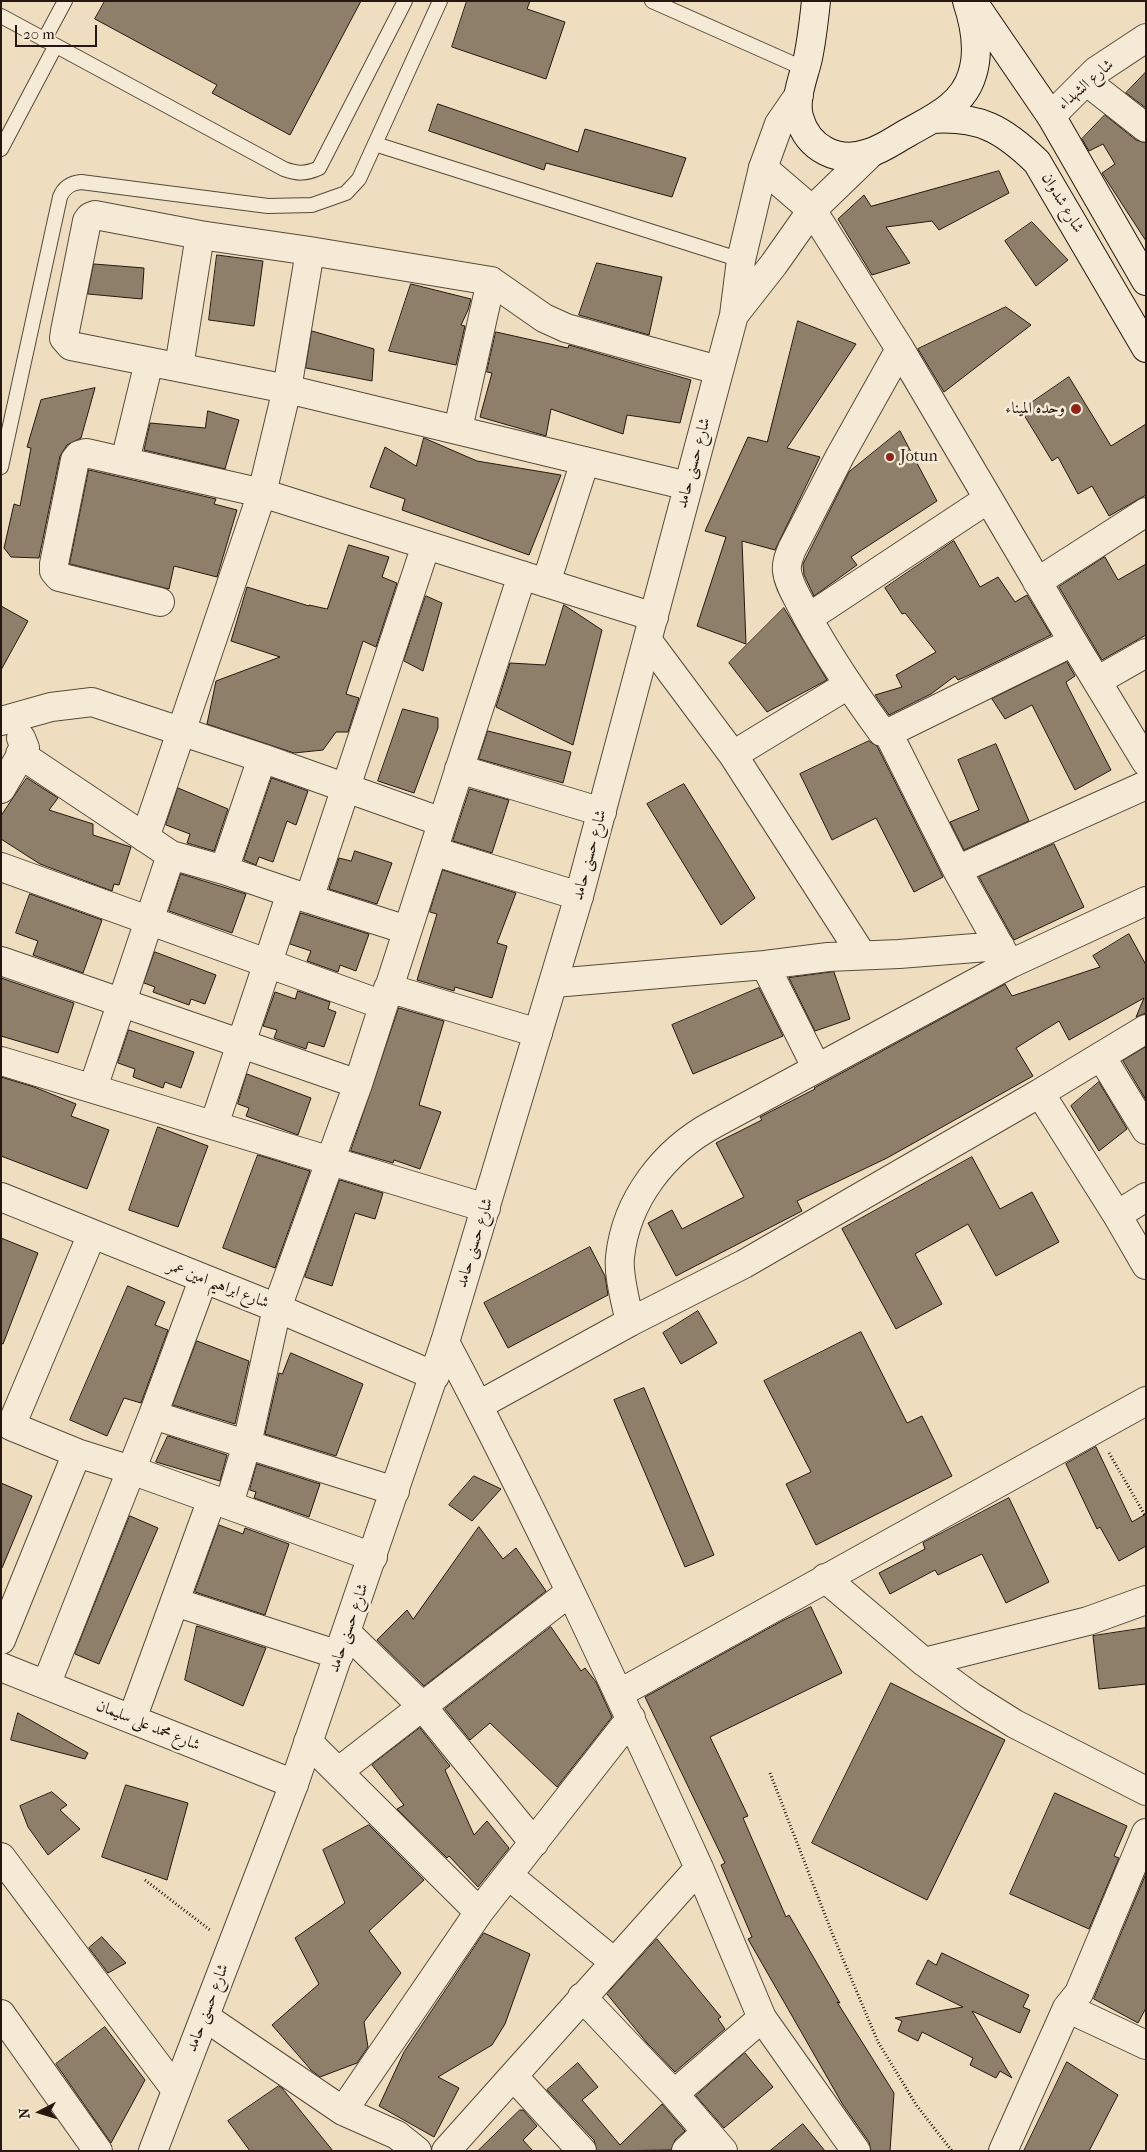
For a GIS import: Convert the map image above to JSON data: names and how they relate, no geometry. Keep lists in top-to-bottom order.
{
  "streets": {
    "street": [
      "شارع الشهداء",
      "شارع شدوان",
      "شارع حسنى حامد",
      "شارع ابراهيم امين عمر",
      "شارع محمد على سليمان"
    ]
  },
  "crossings": [
    ["شارع الشهداء", "شارع شدوان"],
    ["شارع حسنى حامد", "شارع ابراهيم امين عمر"],
    ["شارع حسنى حامد", "شارع محمد على سليمان"]
  ],
  "places": ["وحده الميناء", "Jotun"],
  "scale_bar": "20 m",
  "north": "left"
}
